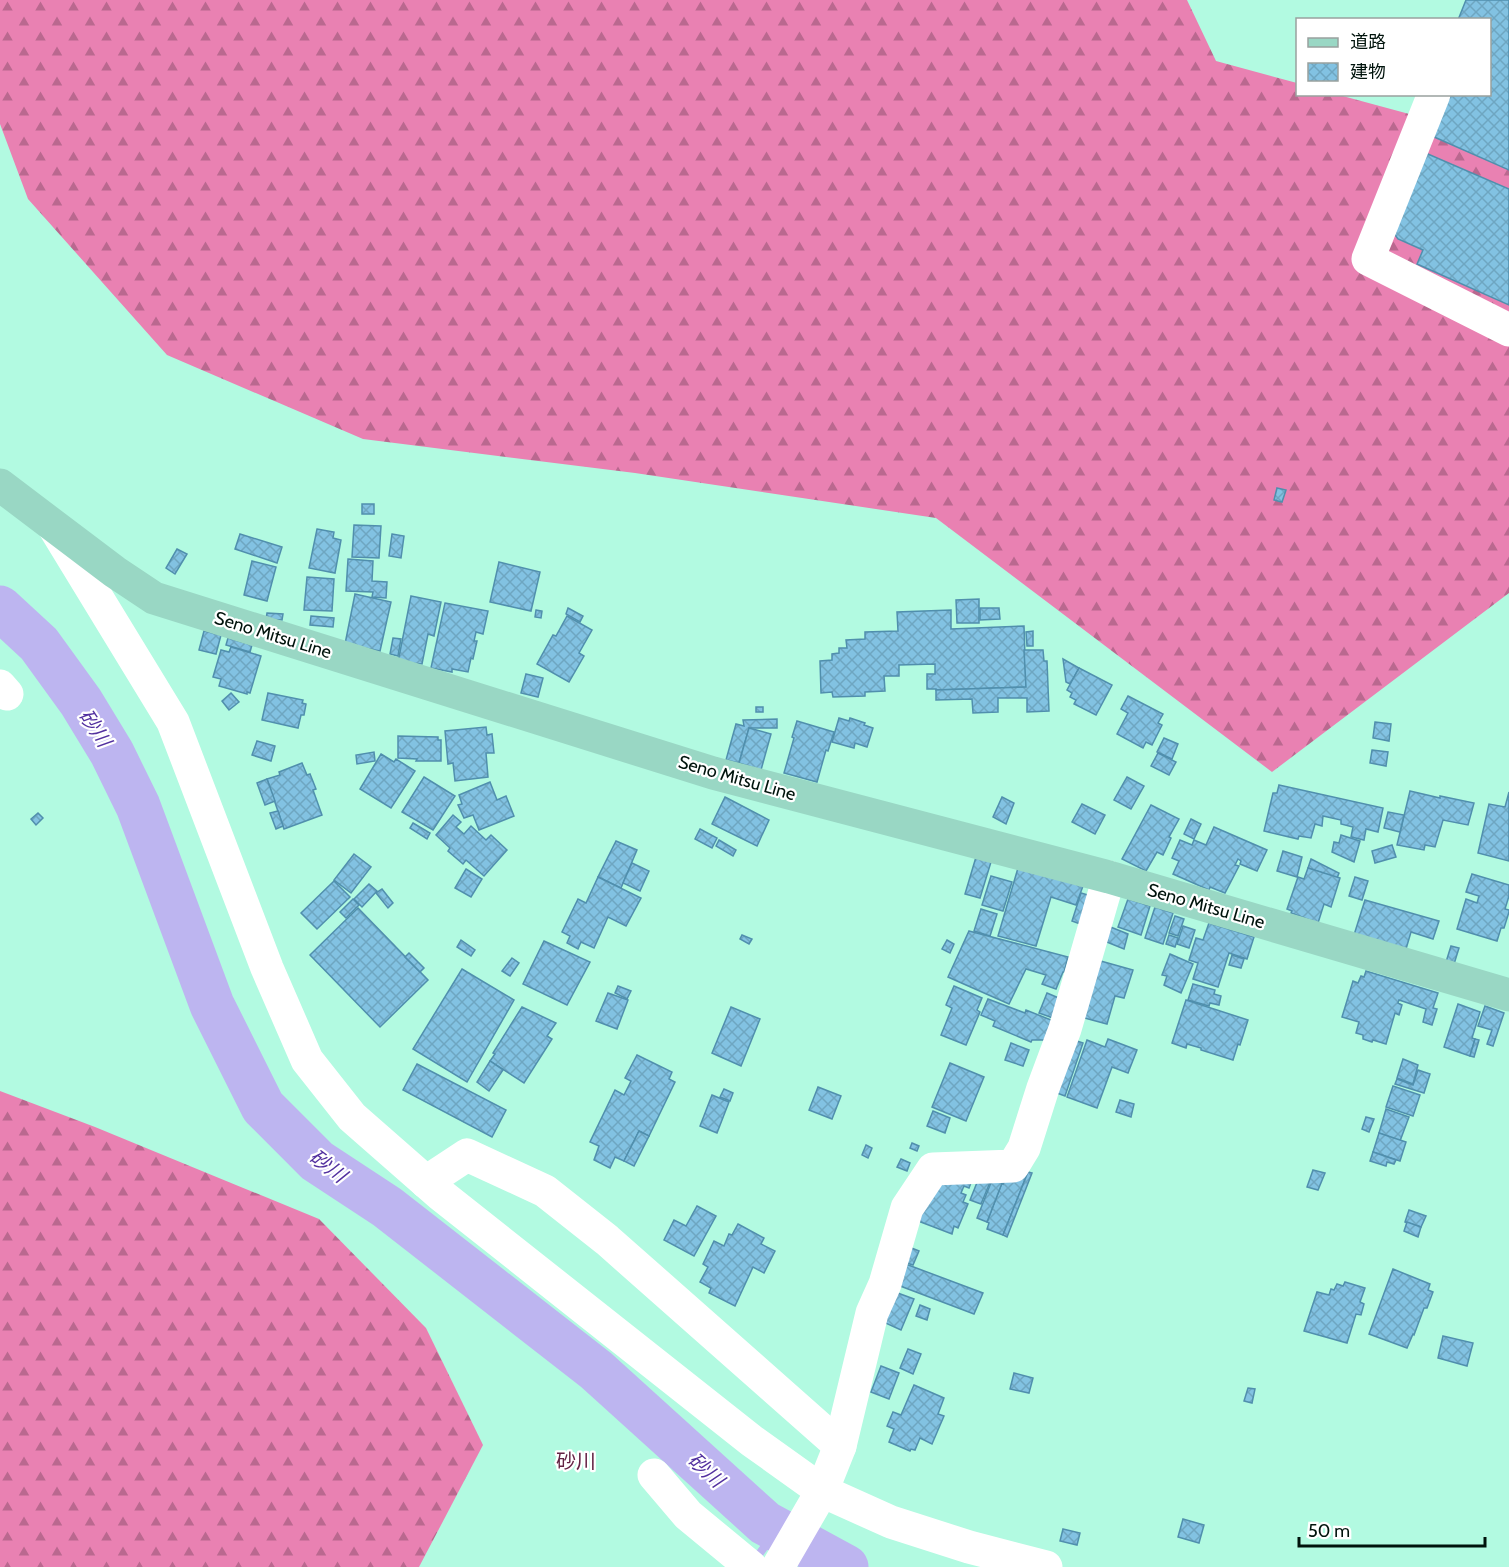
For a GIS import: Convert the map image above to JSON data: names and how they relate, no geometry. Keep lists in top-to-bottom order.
{
  "streets": {
    "main road": ["Seno Mitsu Line"]
  },
  "districts": ["砂川"],
  "water": ["砂川"],
  "legend": ["道路", "建物"],
  "scale_bar": "50 m"
}
